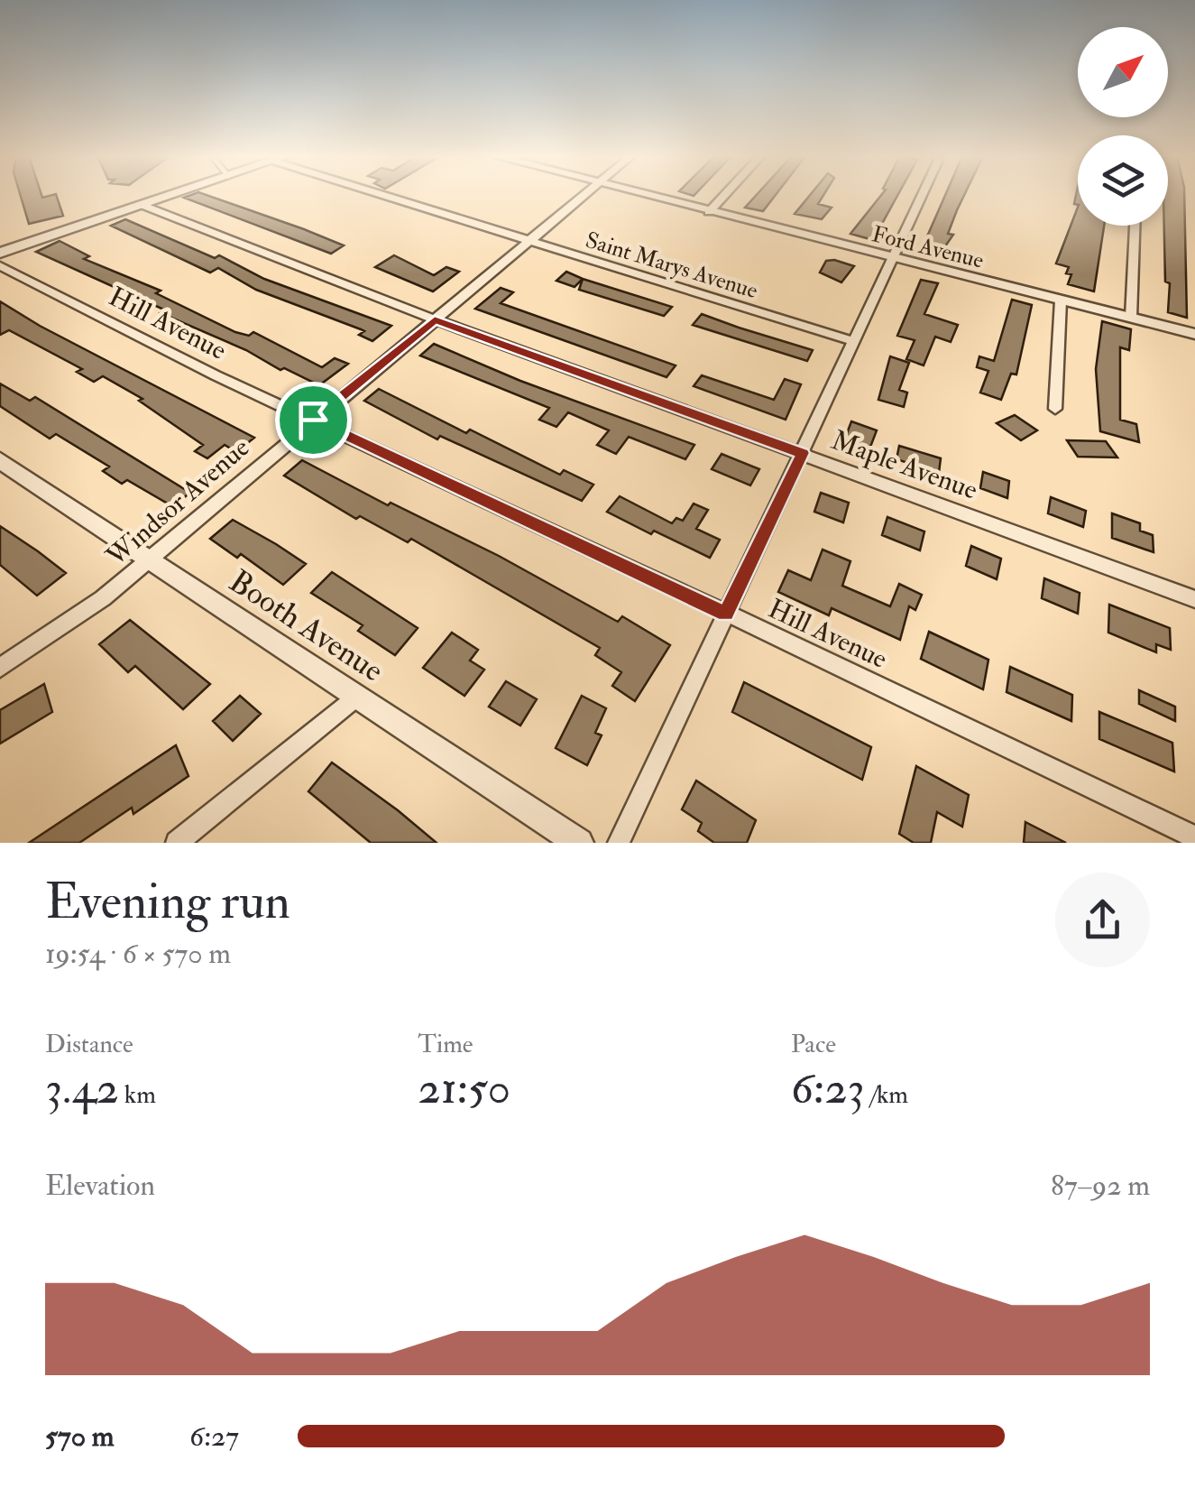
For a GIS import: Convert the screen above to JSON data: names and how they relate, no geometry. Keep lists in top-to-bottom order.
{
  "streets": {
    "street": [
      "Ford Avenue",
      "Saint Marys Avenue",
      "Hill Avenue",
      "Maple Avenue",
      "Windsor Avenue",
      "Booth Avenue"
    ]
  },
  "crossings": [
    ["Saint Marys Avenue", "Windsor Avenue"],
    ["Hill Avenue", "Windsor Avenue"],
    ["Maple Avenue", "Windsor Avenue"],
    ["Windsor Avenue", "Booth Avenue"]
  ],
  "north": "top right",
  "page": {
    "heading": ["Evening run", "19:54 · 6 × 570 m"],
    "stats": [
      ["Distance", "3.42 km"],
      ["Time", "21:50"],
      ["Pace", "6:23 /km"]
    ],
    "chart": ["Elevation", "87–92 m"],
    "list": [
      {
        "name": "570 m",
        "note": "6:27"
      }
    ]
  }
}
